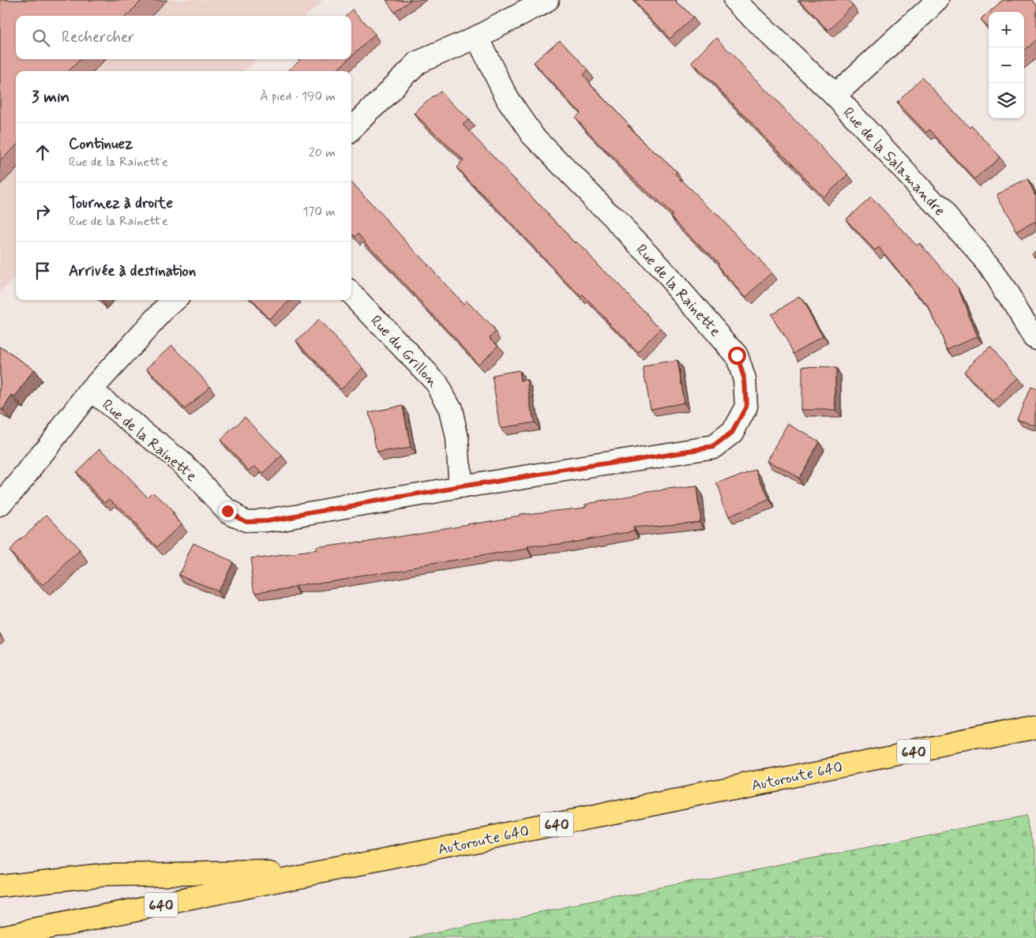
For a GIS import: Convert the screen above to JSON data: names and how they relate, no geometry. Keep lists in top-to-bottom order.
{
  "streets": {
    "highway": ["640", "Autoroute 640"],
    "street": ["Rue de la Salamandre", "Rue de la Rainette", "Rue du Grillon"]
  },
  "crossings": [
    ["Rue de la Rainette", "Rue du Grillon"]
  ],
  "page": {
    "map_buttons": ["+", "−"],
    "search": "Rechercher",
    "heading": ["3 min", "À pied · 190 m"],
    "list": [
      ["Continuez", "Rue de la Rainette", "20 m"],
      ["Tournez à droite", "Rue de la Rainette", "170 m"],
      "Arrivée à destination"
    ]
  }
}
